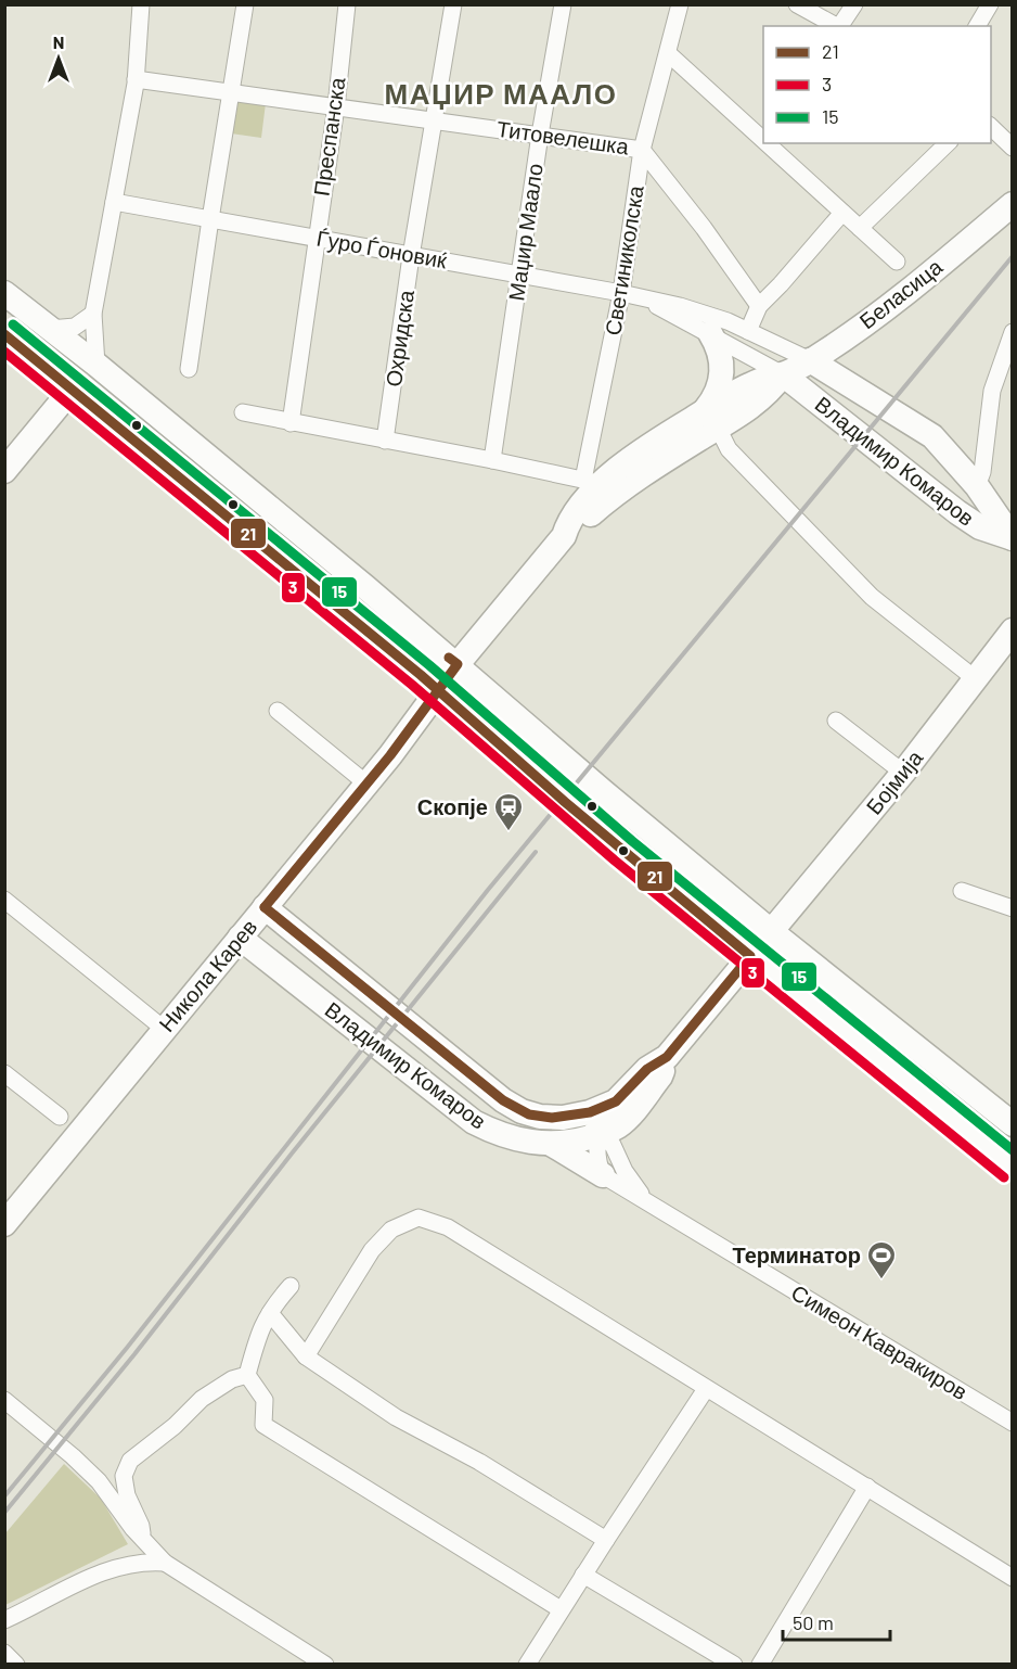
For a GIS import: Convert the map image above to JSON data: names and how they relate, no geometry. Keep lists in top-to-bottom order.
{
  "streets": {
    "street": [
      "Преспанска",
      "Титовелешка",
      "Маџир Маало",
      "Ѓуро Ѓоновиќ",
      "Светиниколска",
      "Беласица",
      "Охридска",
      "Владимир Комаров",
      "Бојмија",
      "Никола Карев",
      "Симеон Кавракиров"
    ]
  },
  "crossings": [
    ["Преспанска", "Титовелешка"],
    ["Преспанска", "Ѓуро Ѓоновиќ"],
    ["Титовелешка", "Маџир Маало"],
    ["Титовелешка", "Светиниколска"],
    ["Титовелешка", "Охридска"],
    ["Маџир Маало", "Ѓуро Ѓоновиќ"],
    ["Ѓуро Ѓоновиќ", "Светиниколска"],
    ["Ѓуро Ѓоновиќ", "Беласица"],
    ["Ѓуро Ѓоновиќ", "Охридска"],
    ["Ѓуро Ѓоновиќ", "Владимир Комаров"],
    ["Светиниколска", "Беласица"],
    ["Беласица", "Владимир Комаров"],
    ["Беласица", "Никола Карев"],
    ["Владимир Комаров", "Бојмија"],
    ["Владимир Комаров", "Никола Карев"]
  ],
  "districts": ["МАЏИР МААЛО"],
  "places": {
    "station": ["Скопје"],
    "sports": ["Терминатор"]
  },
  "lines": ["transit line 15", "transit line 21", "transit line 3"],
  "legend": ["21", "3", "15"],
  "scale_bar": "50 m",
  "north": "top"
}
